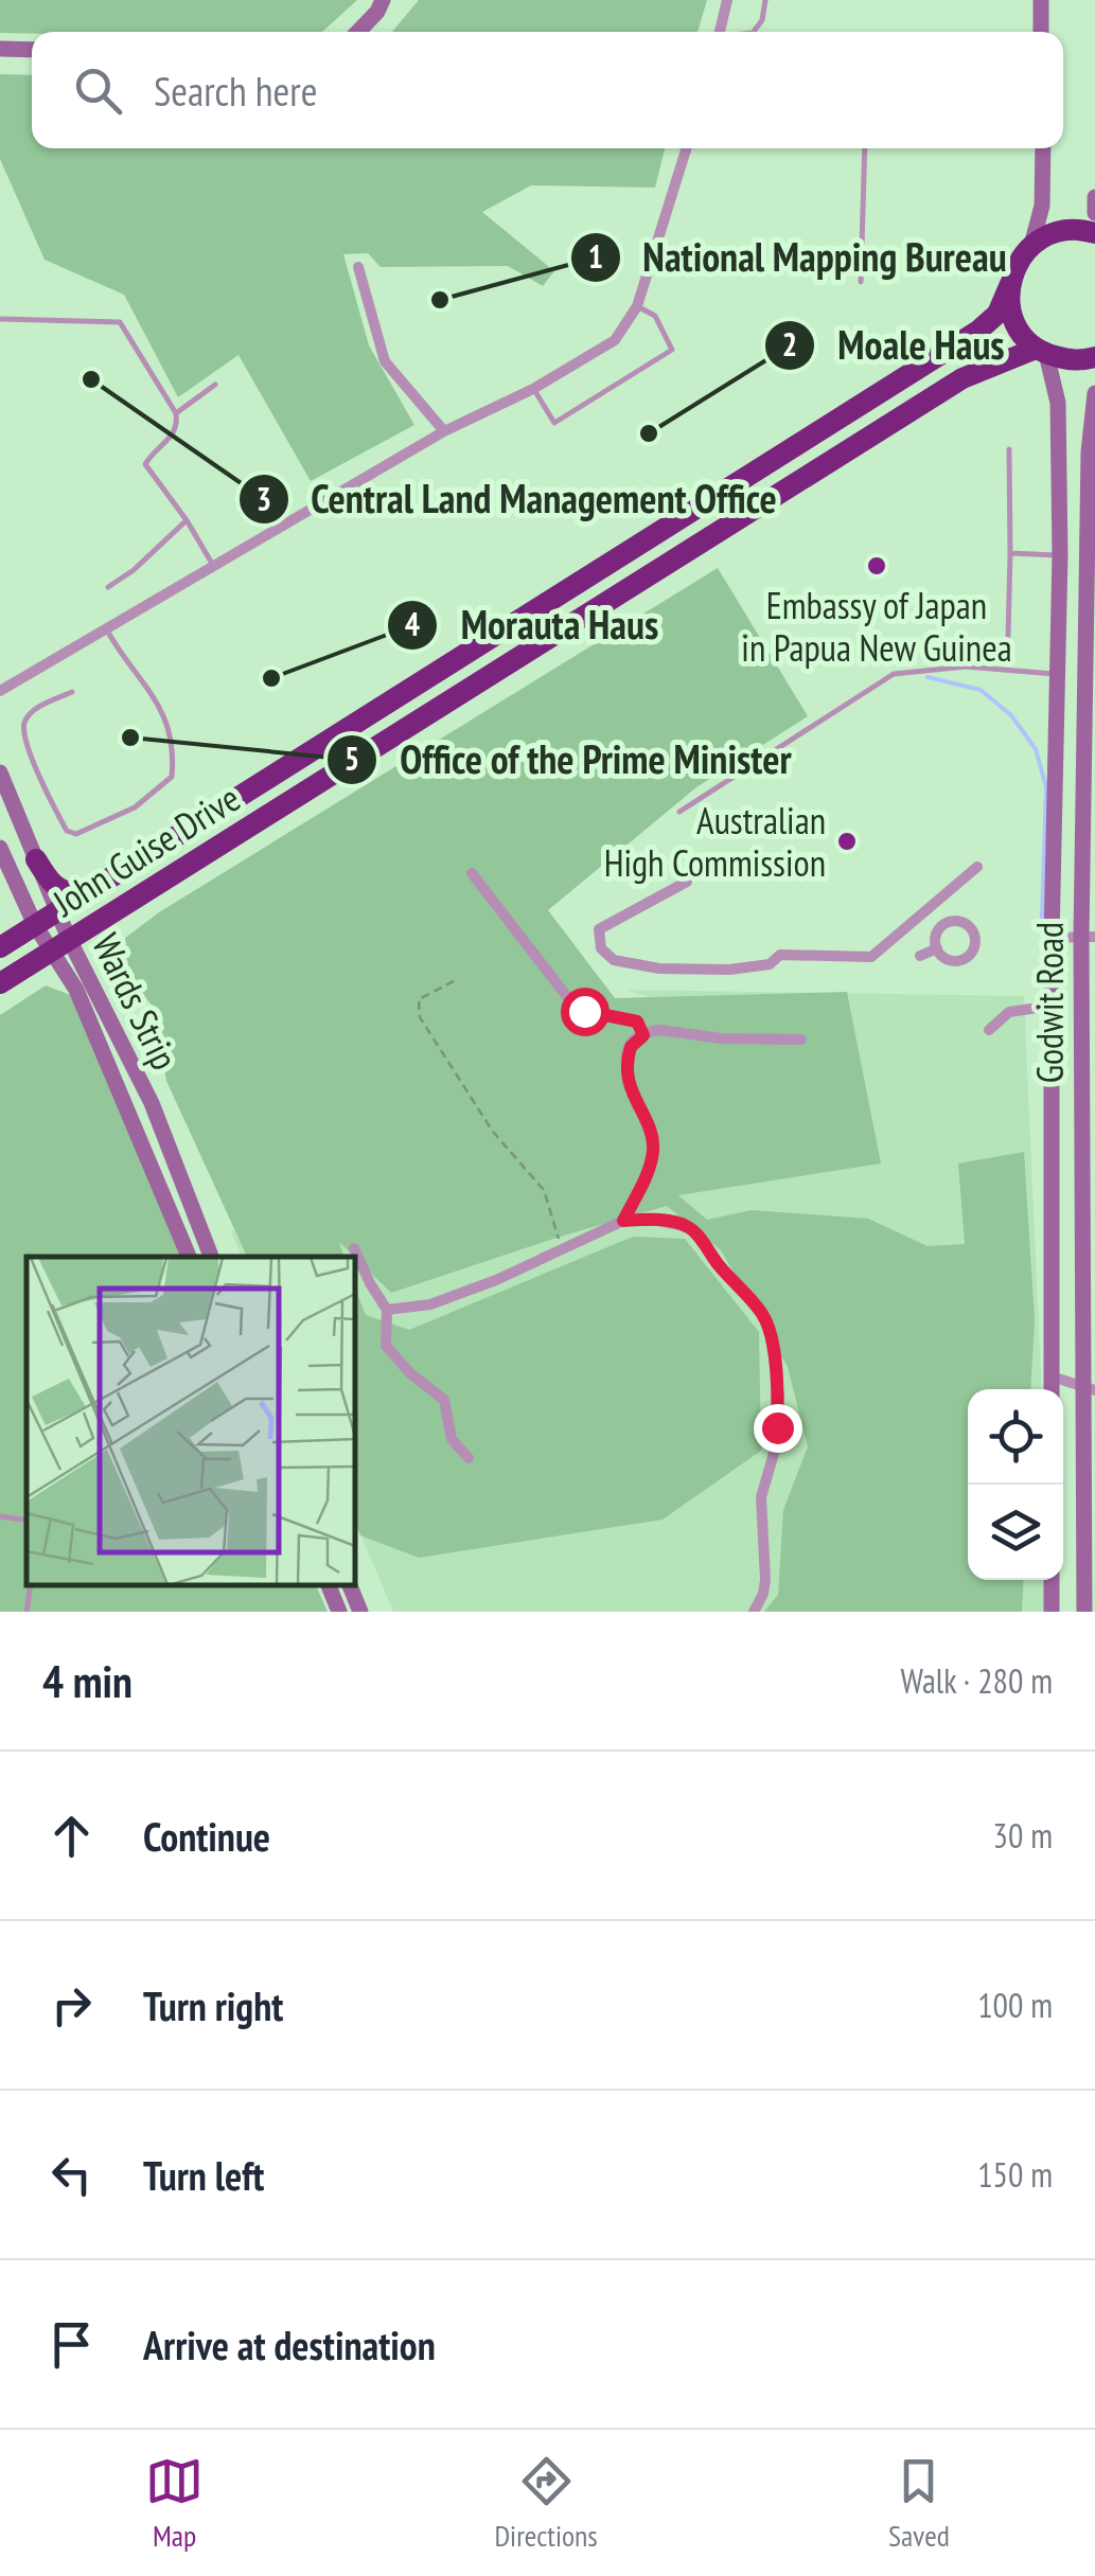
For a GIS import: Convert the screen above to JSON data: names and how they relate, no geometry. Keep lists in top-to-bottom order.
{
  "streets": {
    "highway": ["John Guise Drive"],
    "main road": ["Wards Strip", "Godwit Road"]
  },
  "crossings": [
    ["John Guise Drive", "Wards Strip"],
    ["John Guise Drive", "Godwit Road"]
  ],
  "places": [
    "National Mapping Bureau",
    "Central Land Management Office",
    "Moale Haus",
    "Embassy of Japan in Papua New Guinea",
    "Morauta Haus",
    "Office of the Prime Minister",
    "Australian High Commission"
  ],
  "page": {
    "search": "Search here",
    "heading": ["4 min", "Walk · 280 m"],
    "list": [
      ["Continue", "30 m"],
      ["Turn right", "100 m"],
      ["Turn left", "150 m"],
      "Arrive at destination"
    ],
    "nav": ["Map", "Directions", "Saved"]
  }
}
